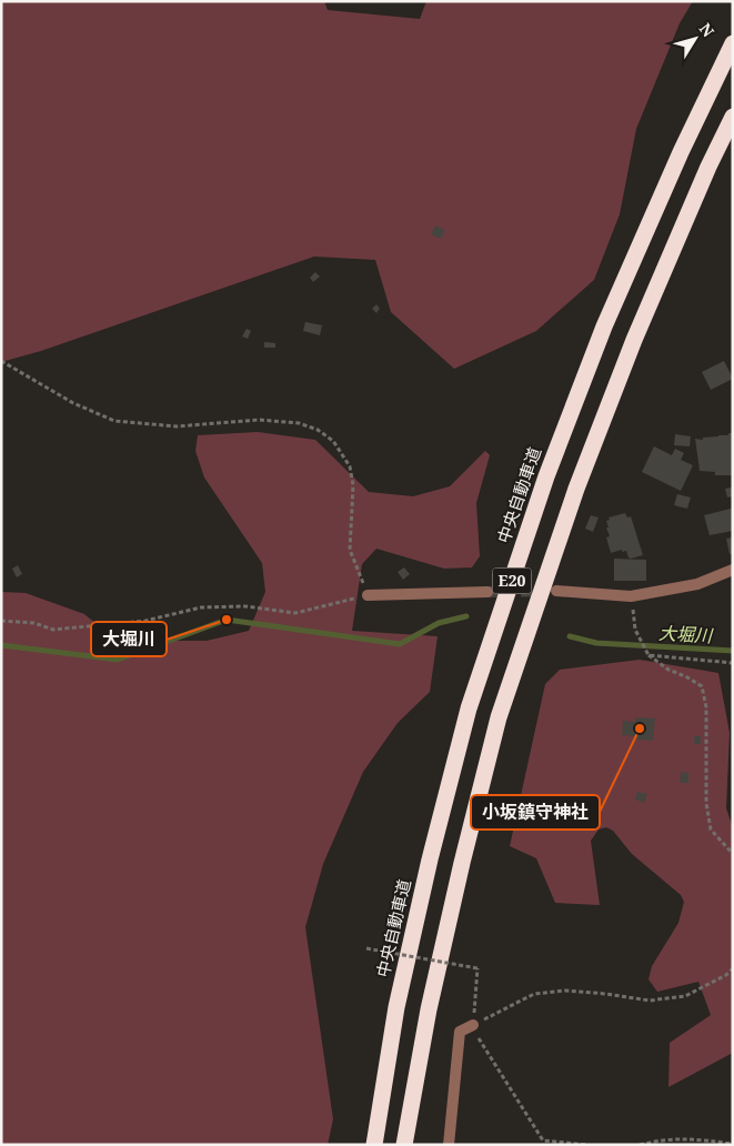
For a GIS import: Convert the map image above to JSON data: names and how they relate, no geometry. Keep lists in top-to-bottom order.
{
  "streets": {
    "highway": ["中央自動車道", "E20"]
  },
  "water": ["大堀川"],
  "places": ["大堀川", "小坂鎮守神社"],
  "north": "top right"
}
